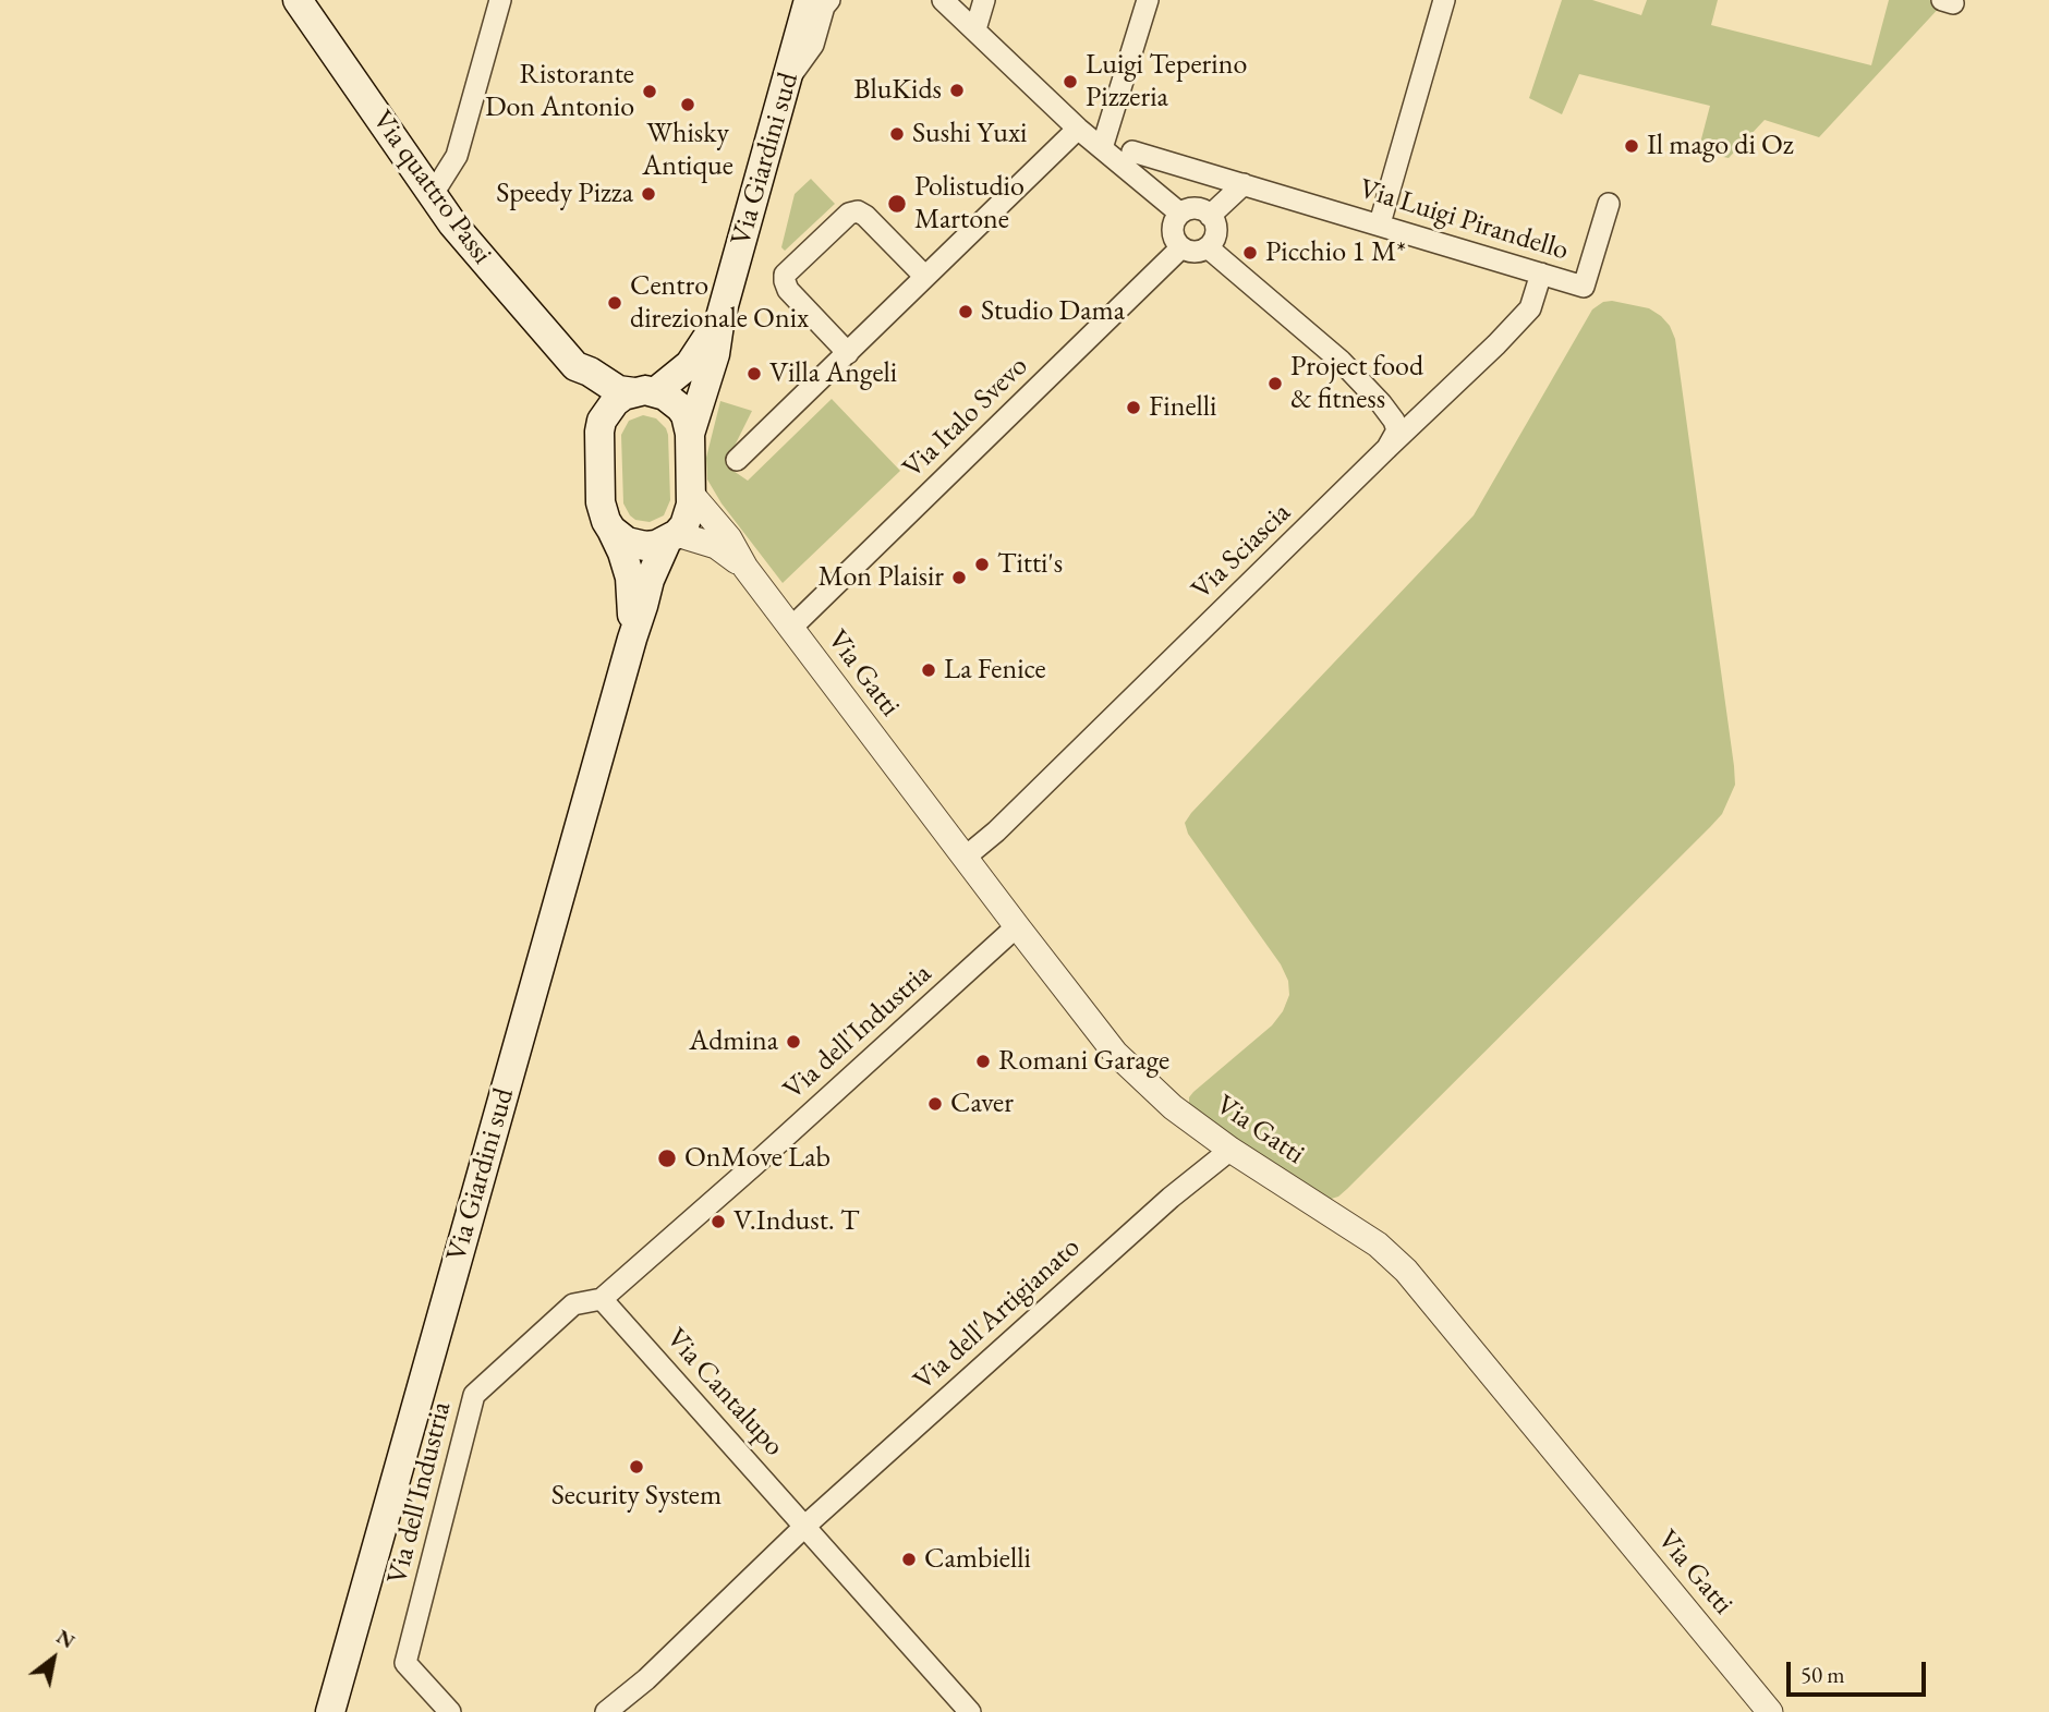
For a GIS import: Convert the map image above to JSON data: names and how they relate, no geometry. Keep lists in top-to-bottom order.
{
  "streets": {
    "main road": ["Via Giardini sud", "Via quattro Passi"],
    "street": [
      "Via Luigi Pirandello",
      "Via Italo Svevo",
      "Via Sciascia",
      "Via Gatti",
      "Via dell'Industria",
      "Via dell'Artigianato",
      "Via Cantalupo"
    ]
  },
  "crossings": [
    ["Via Giardini sud", "Via quattro Passi"],
    ["Via Giardini sud", "Via Gatti"],
    ["Via quattro Passi", "Via Gatti"],
    ["Via Luigi Pirandello", "Via Sciascia"],
    ["Via Italo Svevo", "Via Gatti"],
    ["Via Sciascia", "Via Gatti"],
    ["Via Gatti", "Via dell'Industria"],
    ["Via Gatti", "Via dell'Artigianato"],
    ["Via dell'Industria", "Via Cantalupo"],
    ["Via dell'Artigianato", "Via Cantalupo"]
  ],
  "places": [
    "Luigi Teperino Pizzeria",
    "BluKids",
    "Ristorante Don Antonio",
    "Whisky Antique",
    "Sushi Yuxi",
    "Il mago di Oz",
    "Speedy Pizza",
    "Polistudio Martone",
    "Picchio 1 M*",
    "Centro direzionale Onix",
    "Studio Dama",
    "Villa Angeli",
    "Project food & fitness",
    "Finelli",
    "Titti's",
    "Mon Plaisir",
    "La Fenice",
    "Admina",
    "Romani Garage",
    "Caver",
    "OnMove Lab",
    "V.Indust. T",
    "Security System",
    "Cambielli"
  ],
  "scale_bar": "50 m",
  "north": "top right"
}
